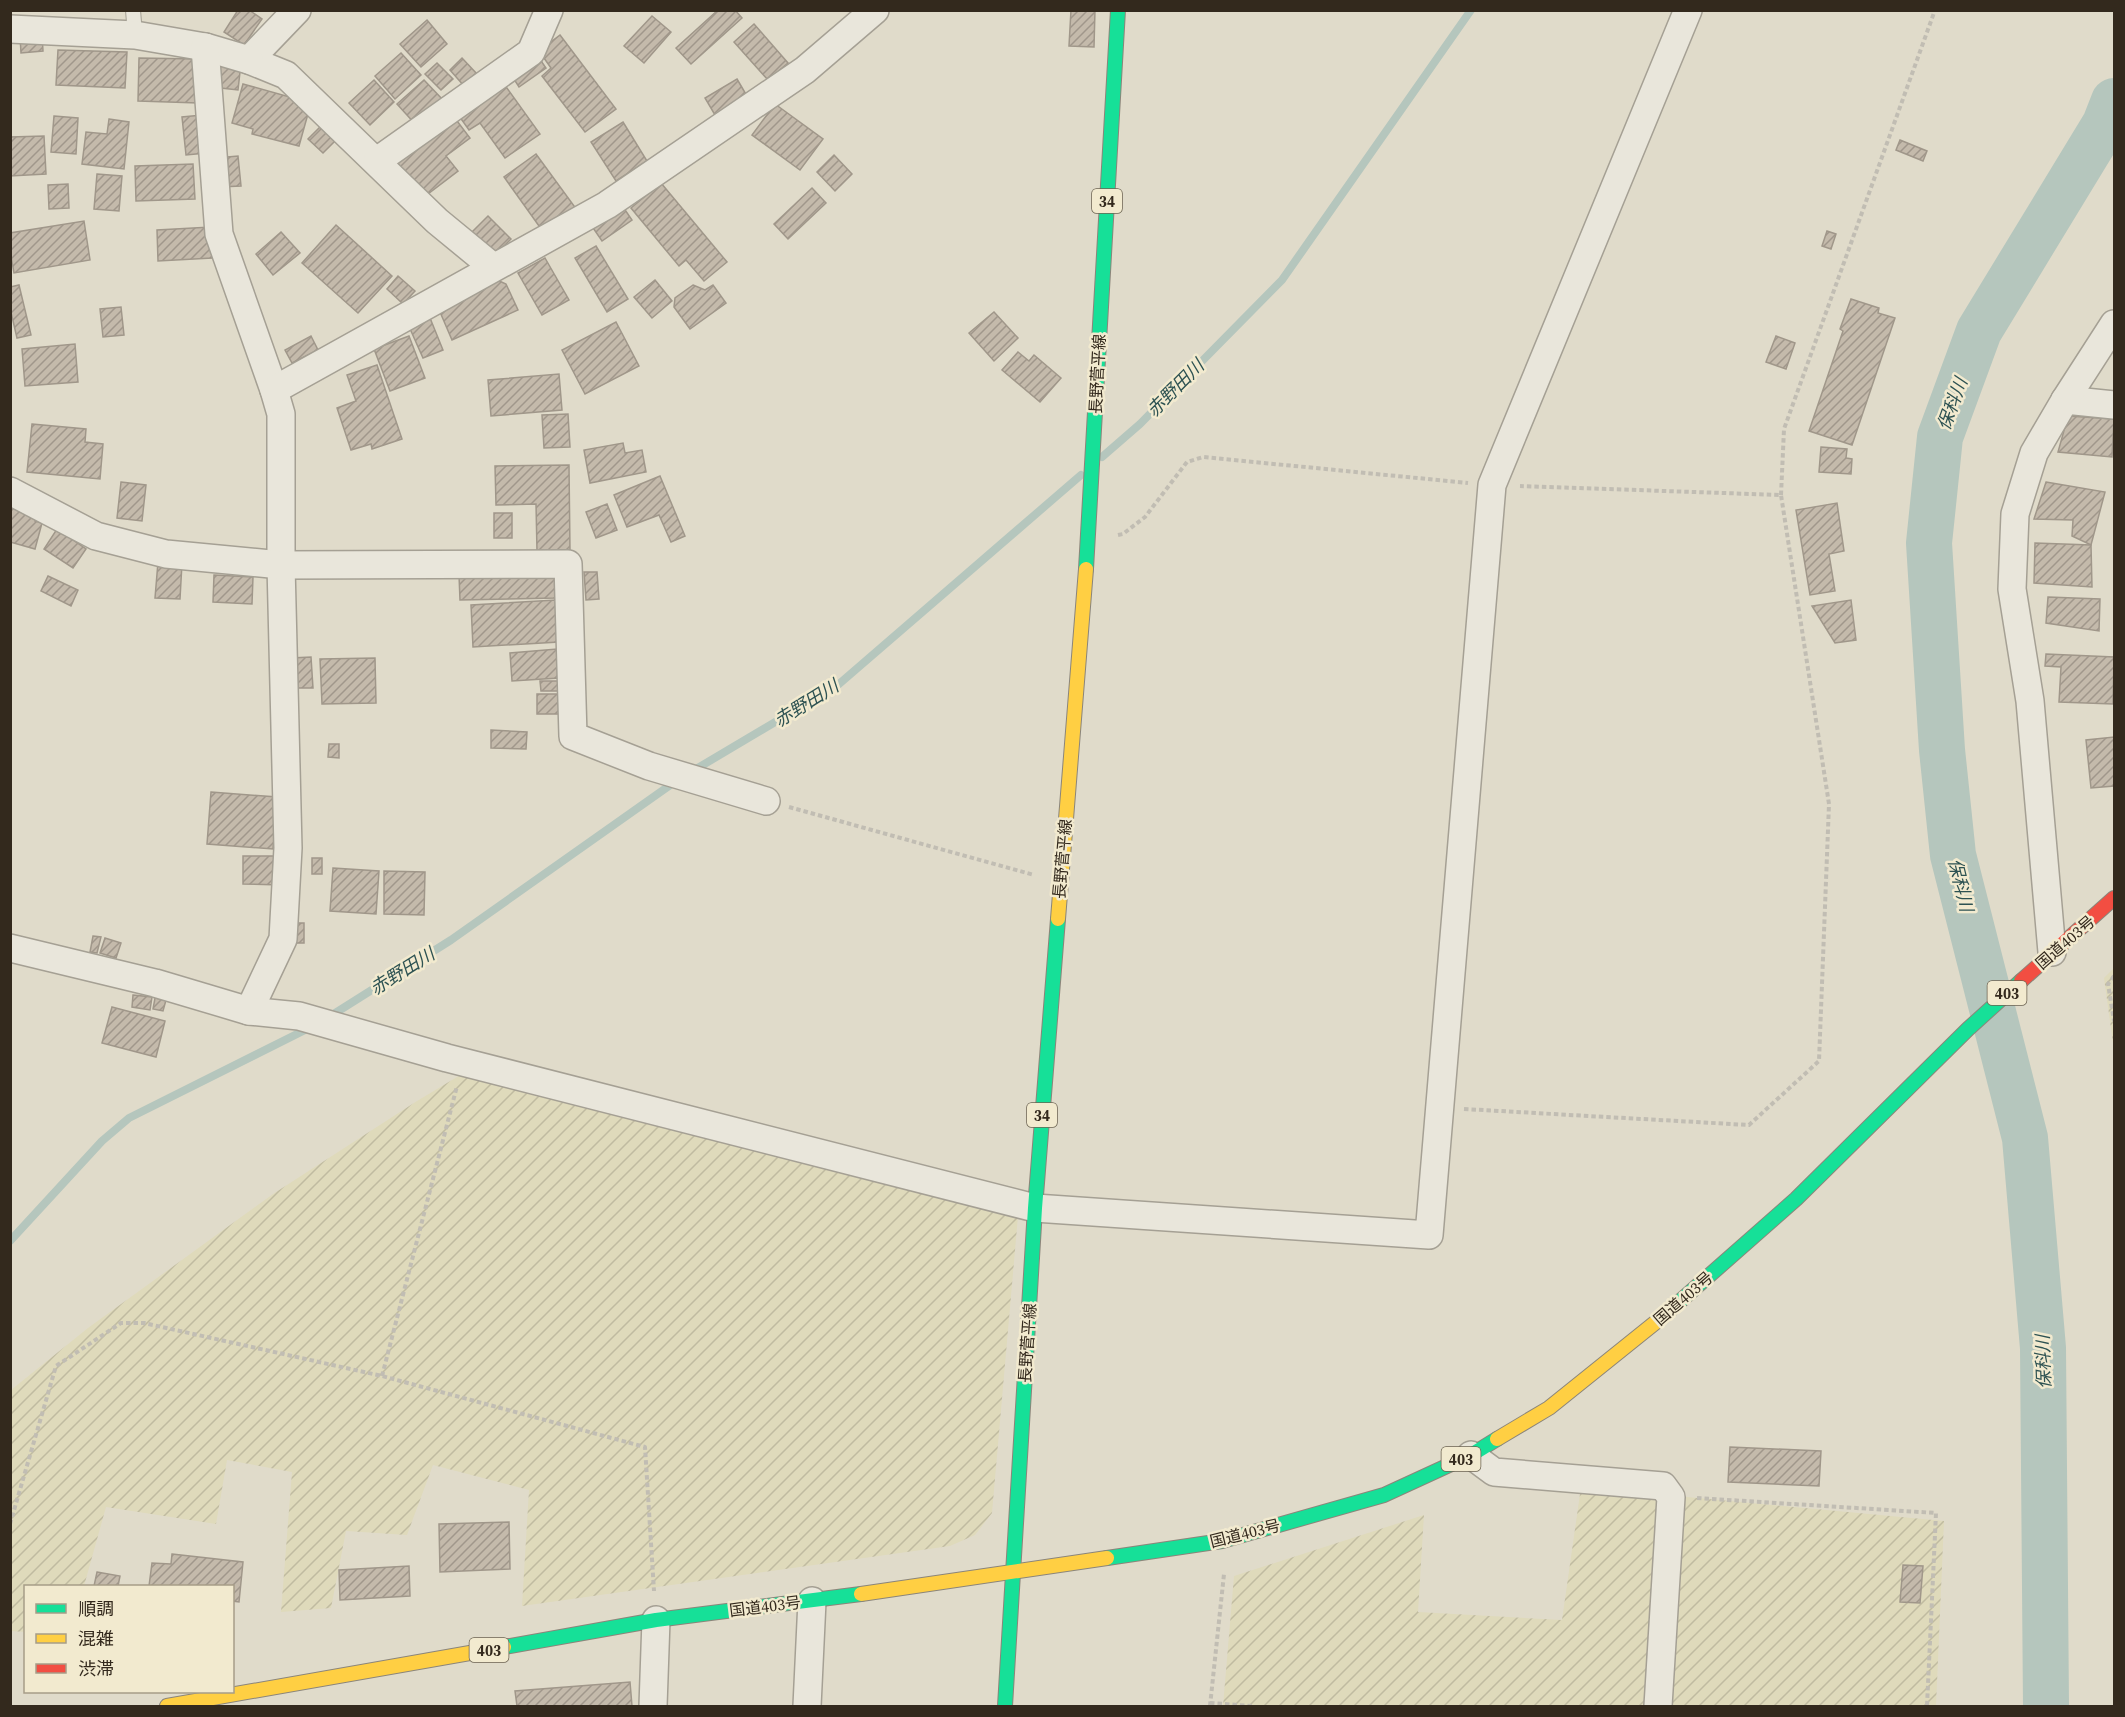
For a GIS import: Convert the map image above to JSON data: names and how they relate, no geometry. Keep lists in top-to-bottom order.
{
  "streets": {
    "main road": [
      "34",
      "長野菅平線",
      "国道403号",
      "403"
    ]
  },
  "crossings": [
    ["長野菅平線", "国道403号"]
  ],
  "water": ["赤野田川", "保科川"],
  "legend": ["順調", "混雑", "渋滞"]
}
